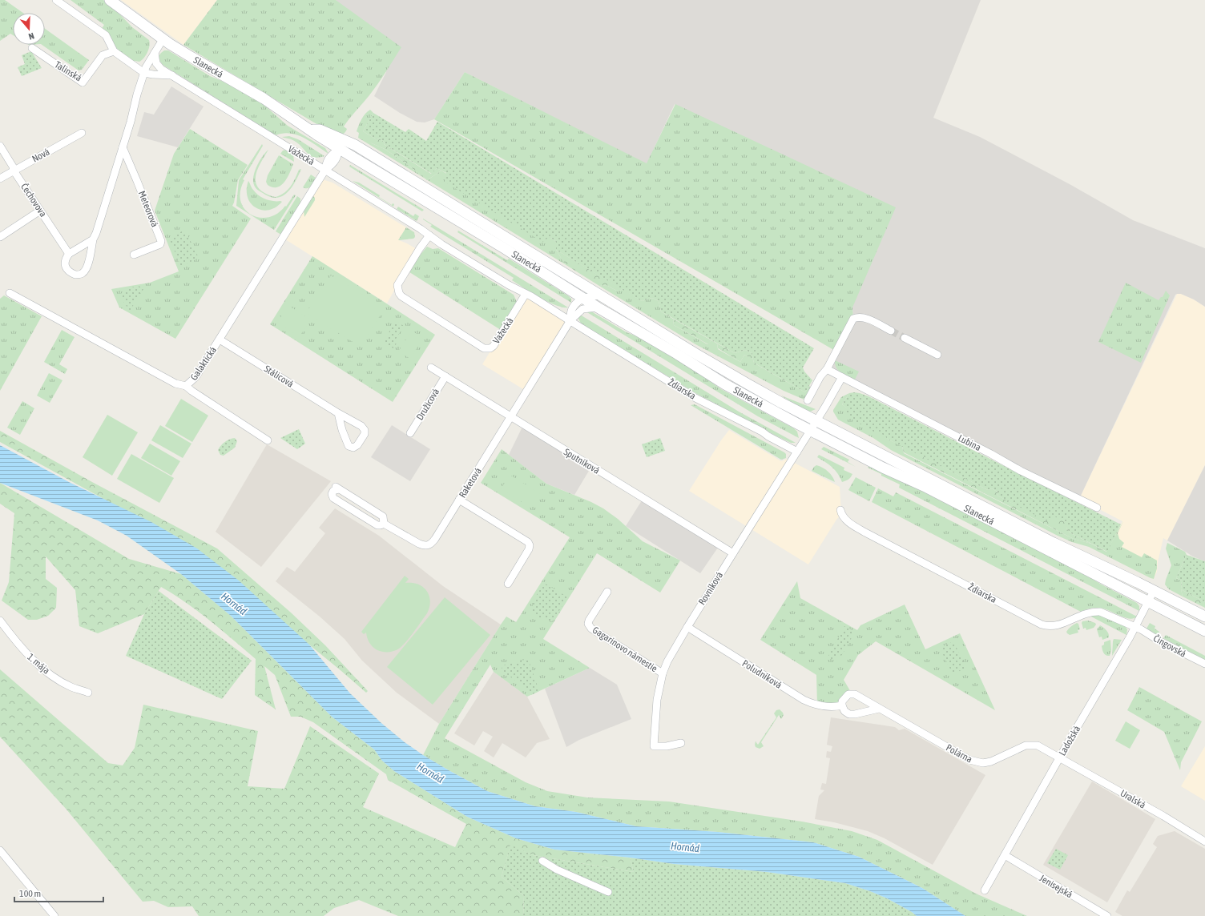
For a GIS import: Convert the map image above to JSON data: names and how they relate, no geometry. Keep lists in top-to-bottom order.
{
  "streets": {
    "main road": ["Slanecká"],
    "street": [
      "Talinská",
      "Nová",
      "Važecká",
      "Čechovova",
      "Meteorová",
      "Galaktická",
      "Stálicová",
      "Ždiarska",
      "Družicová",
      "Lubina",
      "Sputniková",
      "Raketová",
      "Rovníková",
      "Čingovská",
      "Gagarinovo námestie",
      "1. mája",
      "Poludníková",
      "Ladožská",
      "Polárna",
      "Uralská",
      "Jenisejská"
    ]
  },
  "crossings": [
    ["Slanecká", "Galaktická"],
    ["Slanecká", "Raketová"],
    ["Slanecká", "Rovníková"],
    ["Slanecká", "Ladožská"],
    ["Nová", "Čechovova"],
    ["Važecká", "Galaktická"],
    ["Važecká", "Ždiarska"],
    ["Važecká", "Raketová"],
    ["Galaktická", "Stálicová"],
    ["Ždiarska", "Raketová"],
    ["Ždiarska", "Rovníková"],
    ["Ždiarska", "Čingovská"],
    ["Ždiarska", "Ladožská"],
    ["Družicová", "Sputniková"],
    ["Sputniková", "Raketová"],
    ["Sputniková", "Rovníková"],
    ["Rovníková", "Gagarinovo námestie"],
    ["Rovníková", "Poludníková"],
    ["Čingovská", "Ladožská"],
    ["Poludníková", "Polárna"],
    ["Ladožská", "Polárna"],
    ["Ladožská", "Uralská"],
    ["Ladožská", "Jenisejská"],
    ["Polárna", "Uralská"]
  ],
  "water": ["Hornád"],
  "scale_bar": "100 m",
  "north": "bottom"
}
